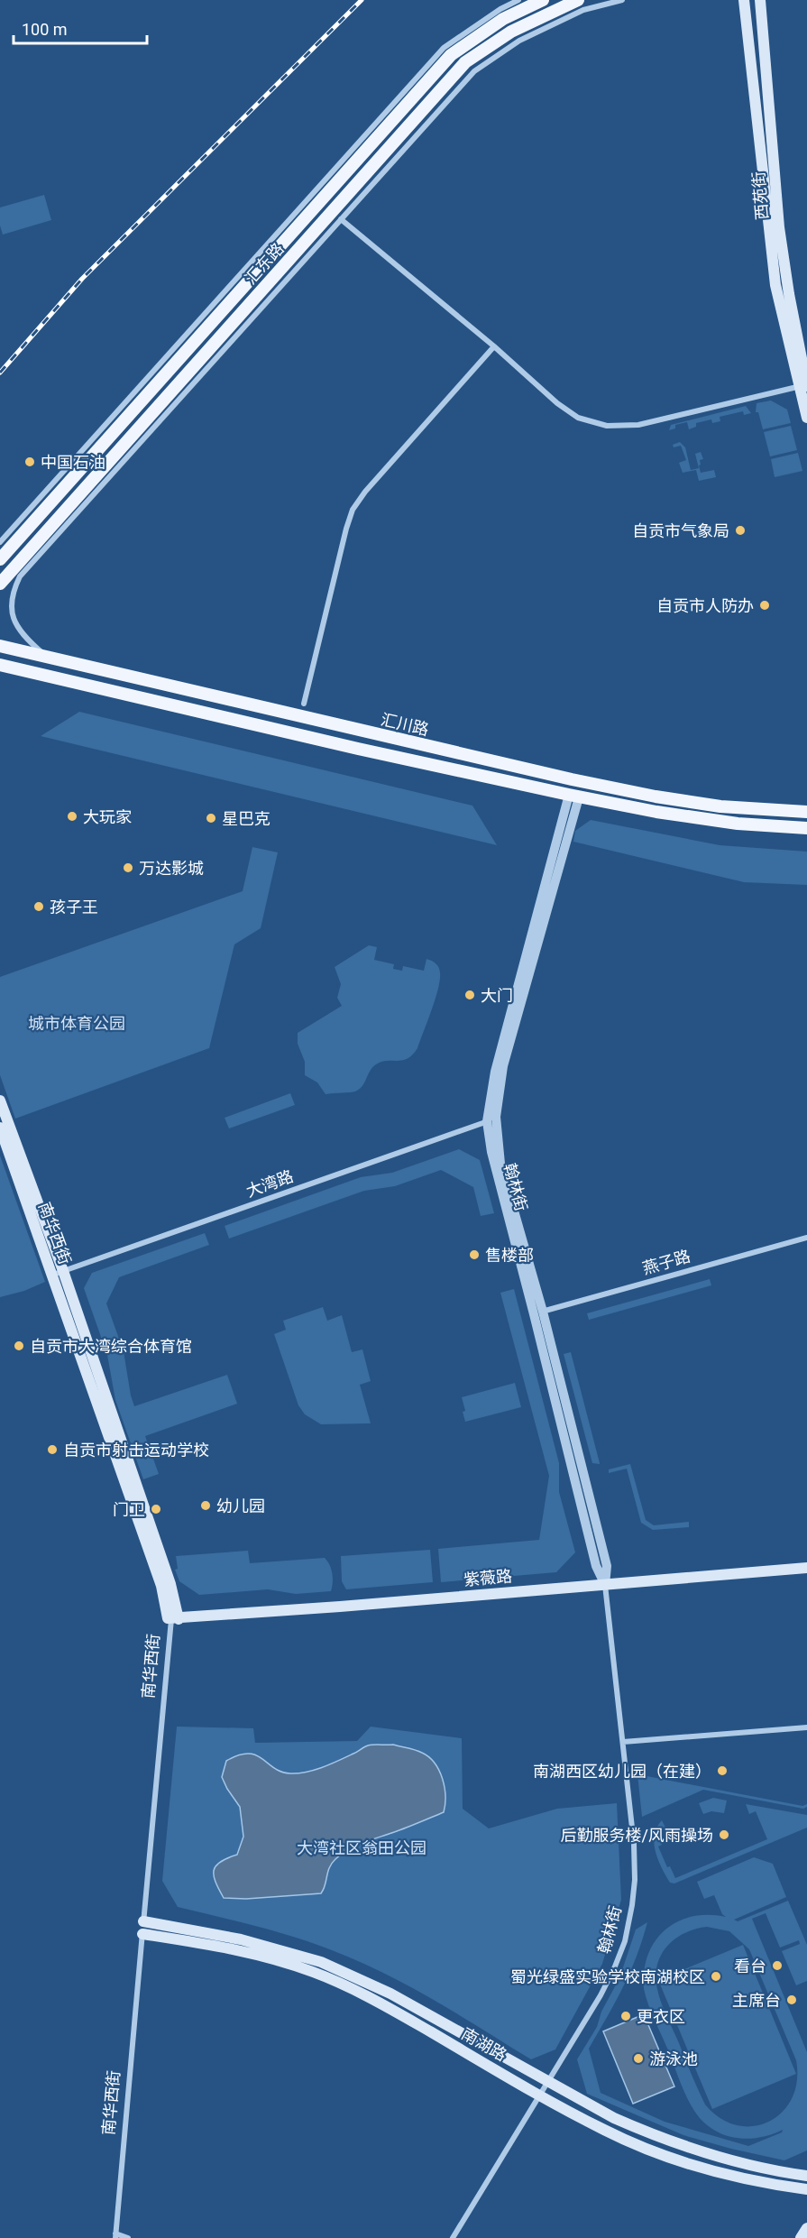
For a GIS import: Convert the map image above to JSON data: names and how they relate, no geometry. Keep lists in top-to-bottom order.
{
  "streets": {
    "main road": [
      "西苑街",
      "汇东路",
      "汇川路",
      "南华西街",
      "紫薇路",
      "南湖路"
    ],
    "street": ["大湾路", "翰林街", "燕子路"]
  },
  "crossings": [
    ["汇川路", "翰林街"],
    ["大湾路", "翰林街"],
    ["大湾路", "南华西街"],
    ["翰林街", "燕子路"],
    ["翰林街", "紫薇路"],
    ["翰林街", "南湖路"],
    ["南华西街", "紫薇路"],
    ["南华西街", "南湖路"]
  ],
  "parks": ["城市体育公园", "大湾社区翁田公园"],
  "places": [
    "中国石油",
    "自贡市气象局",
    "自贡市人防办",
    "大玩家",
    "星巴克",
    "万达影城",
    "孩子王",
    "大门",
    "售楼部",
    "自贡市大湾综合体育馆",
    "自贡市射击运动学校",
    "幼儿园",
    "门卫",
    "南湖西区幼儿园（在建）",
    "后勤服务楼/风雨操场",
    "看台",
    "蜀光绿盛实验学校南湖校区",
    "主席台",
    "更衣区",
    "游泳池"
  ],
  "scale_bar": "100 m"
}
